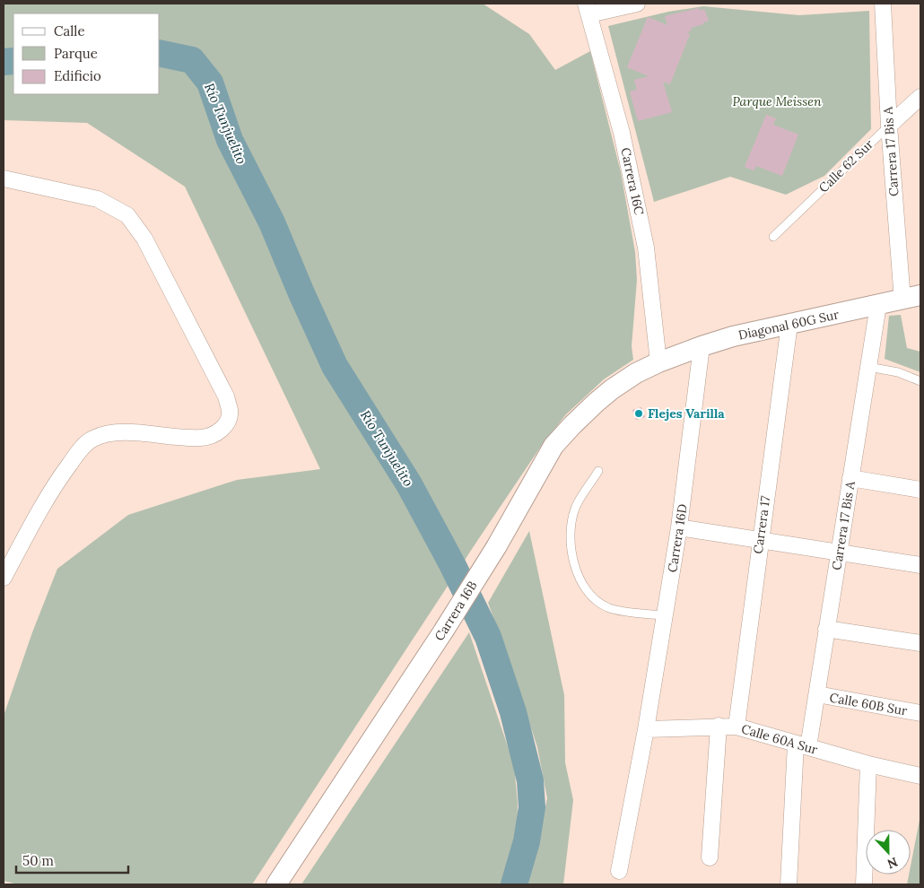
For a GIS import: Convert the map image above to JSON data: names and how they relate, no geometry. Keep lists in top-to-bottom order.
{
  "streets": {
    "street": [
      "Carrera 17 Bis A",
      "Calle 62 Sur",
      "Carrera 16C",
      "Diagonal 60G Sur",
      "Carrera 17",
      "Carrera 16D",
      "Carrera 16B",
      "Calle 60B Sur",
      "Calle 60A Sur"
    ]
  },
  "crossings": [
    ["Carrera 17 Bis A", "Calle 62 Sur"],
    ["Carrera 17 Bis A", "Diagonal 60G Sur"],
    ["Carrera 17 Bis A", "Calle 60B Sur"],
    ["Carrera 17 Bis A", "Calle 60A Sur"],
    ["Carrera 16C", "Diagonal 60G Sur"],
    ["Carrera 16C", "Carrera 16B"],
    ["Diagonal 60G Sur", "Carrera 17"],
    ["Diagonal 60G Sur", "Carrera 16D"],
    ["Diagonal 60G Sur", "Carrera 16B"],
    ["Carrera 17", "Calle 60A Sur"],
    ["Carrera 16D", "Calle 60A Sur"]
  ],
  "water": ["Río Tunjuelito"],
  "parks": ["Parque Meissen"],
  "places": ["Flejes Varilla"],
  "legend": ["Calle", "Parque", "Edificio"],
  "scale_bar": "50 m",
  "north": "bottom"
}
